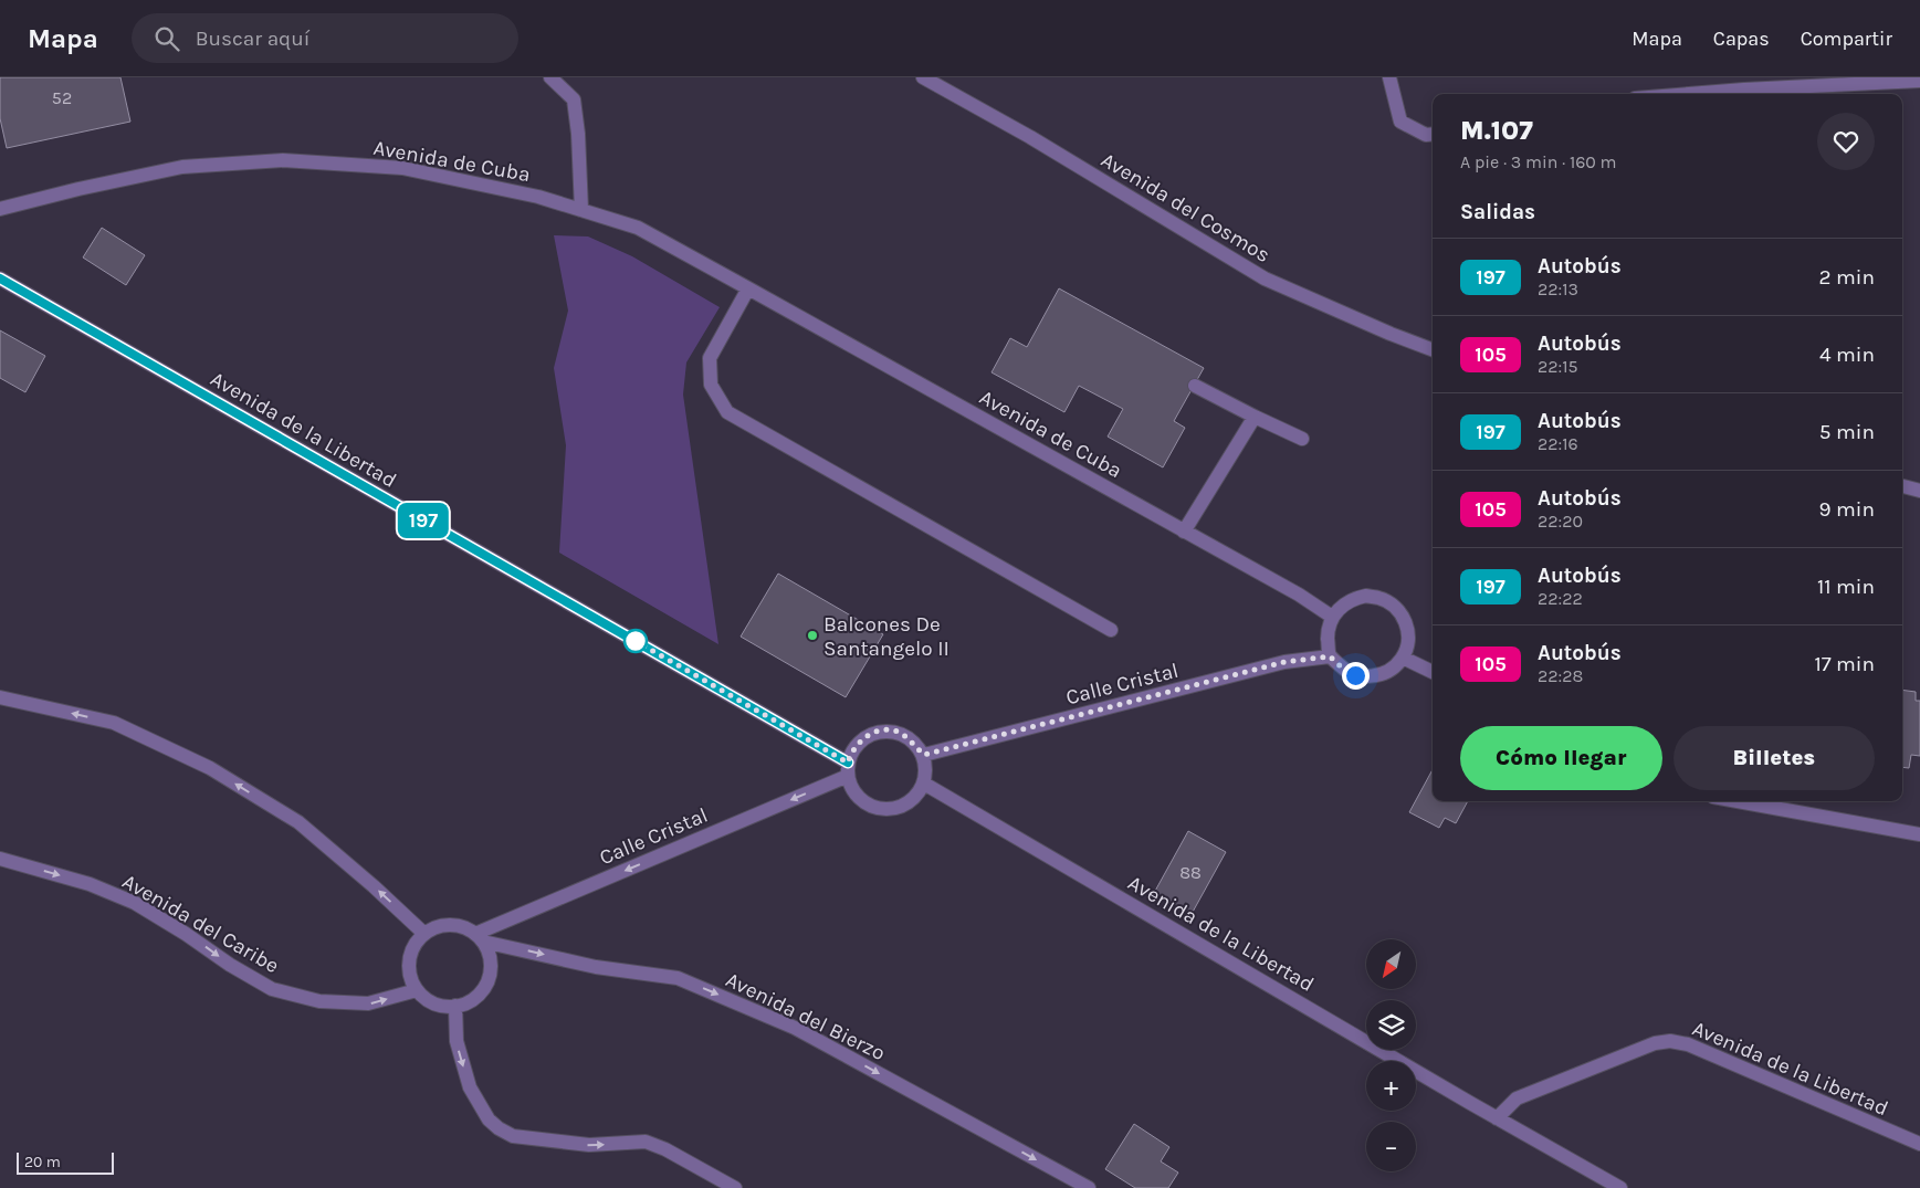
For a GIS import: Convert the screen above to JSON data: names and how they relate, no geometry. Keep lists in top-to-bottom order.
{
  "streets": {
    "street": [
      "Avenida de Cuba",
      "Avenida del Cosmos",
      "Avenida de la Libertad",
      "Calle Cristal",
      "Avenida del Caribe",
      "Avenida del Bierzo"
    ]
  },
  "crossings": [
    ["Avenida de Cuba", "Calle Cristal"],
    ["Avenida de la Libertad", "Calle Cristal"],
    ["Calle Cristal", "Avenida del Caribe"],
    ["Calle Cristal", "Avenida del Bierzo"],
    ["Avenida del Caribe", "Avenida del Bierzo"]
  ],
  "one_way": ["Calle Cristal", "Avenida del Caribe", "Avenida del Bierzo"],
  "places": ["Balcones De Santangelo II"],
  "lines": ["bus line 197"],
  "house_numbers": ["52", "88"],
  "scale_bar": "20 m",
  "north": "bottom left",
  "page": {
    "header": "Mapa",
    "search": "Buscar aquí",
    "nav": ["Mapa", "Capas", "Compartir"],
    "on_map": "197",
    "heading": [
      ["M.107", "A pie · 3 min · 160 m"],
      "Salidas"
    ],
    "list": [
      {
        "mark": "197",
        "name": "Autobús",
        "note": "22:13",
        "value": "2 min"
      },
      {
        "mark": "105",
        "name": "Autobús",
        "note": "22:15",
        "value": "4 min"
      },
      {
        "mark": "197",
        "name": "Autobús",
        "note": "22:16",
        "value": "5 min"
      },
      {
        "mark": "105",
        "name": "Autobús",
        "note": "22:20",
        "value": "9 min"
      },
      {
        "mark": "197",
        "name": "Autobús",
        "note": "22:22",
        "value": "11 min"
      },
      {
        "mark": "105",
        "name": "Autobús",
        "note": "22:28",
        "value": "17 min"
      }
    ],
    "buttons": ["Cómo llegar", "Billetes"],
    "map_buttons": ["+", "−"],
    "scale": "20 m"
  }
}
